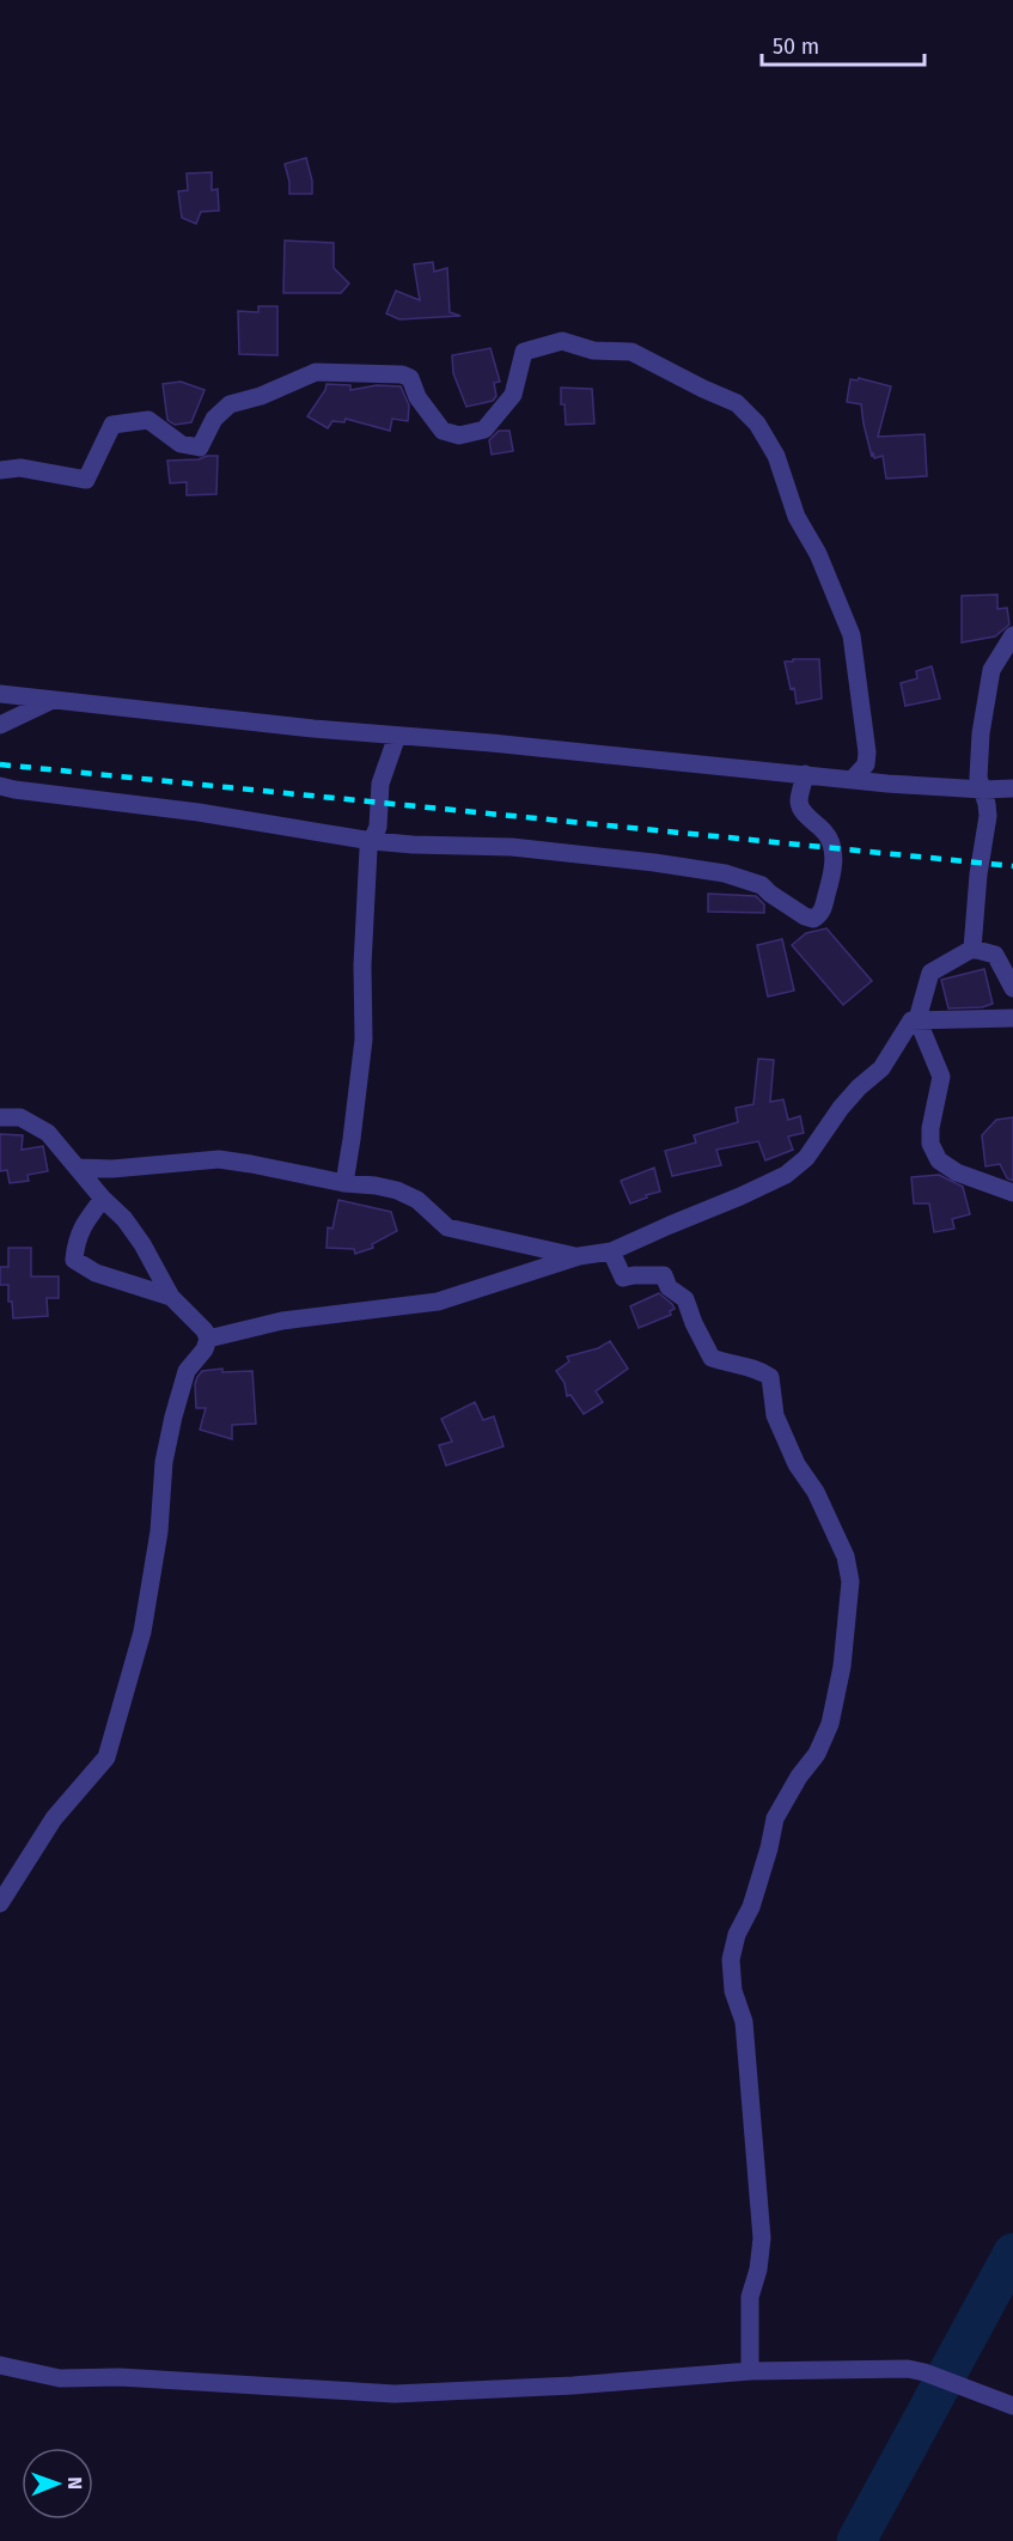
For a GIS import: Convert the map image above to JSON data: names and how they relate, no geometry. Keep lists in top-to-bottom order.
{
  "scale_bar": "50 m",
  "north": "right"
}
